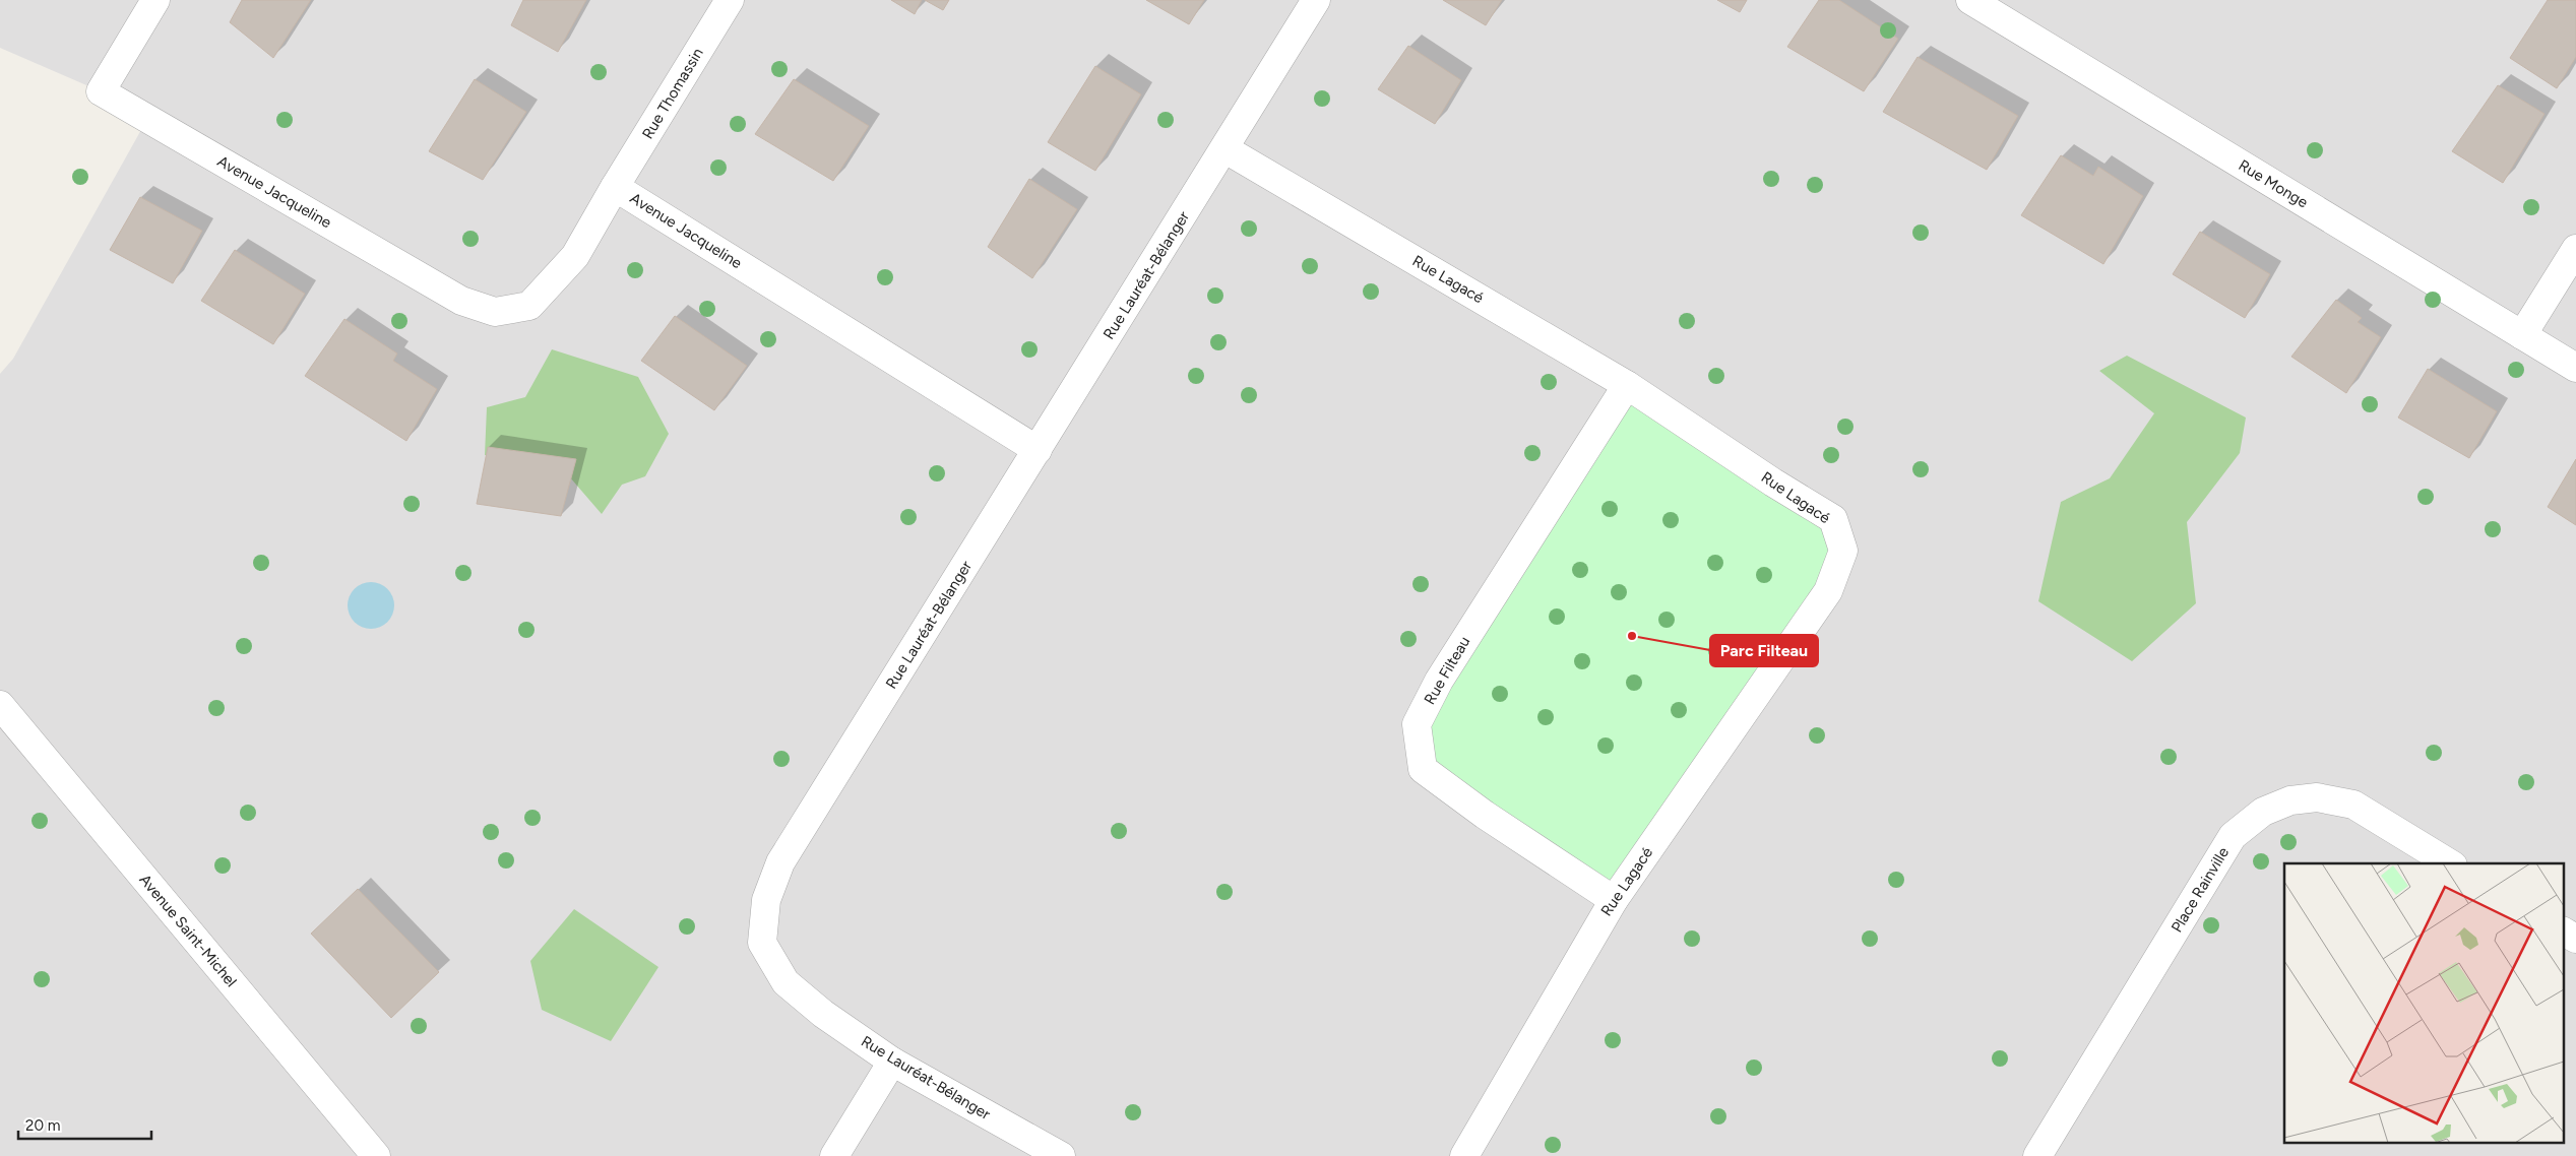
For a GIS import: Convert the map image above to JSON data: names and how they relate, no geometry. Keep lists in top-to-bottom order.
{
  "streets": {
    "street": [
      "Rue Thomassin",
      "Rue Monge",
      "Avenue Jacqueline",
      "Rue Lauréat-Bélanger",
      "Rue Lagacé",
      "Rue Filteau",
      "Place Rainville",
      "Avenue Saint-Michel"
    ]
  },
  "crossings": [
    ["Rue Thomassin", "Avenue Jacqueline"],
    ["Avenue Jacqueline", "Rue Lauréat-Bélanger"],
    ["Rue Lauréat-Bélanger", "Rue Lagacé"],
    ["Rue Lagacé", "Rue Filteau"]
  ],
  "places": ["Parc Filteau"],
  "scale_bar": "20 m"
}
